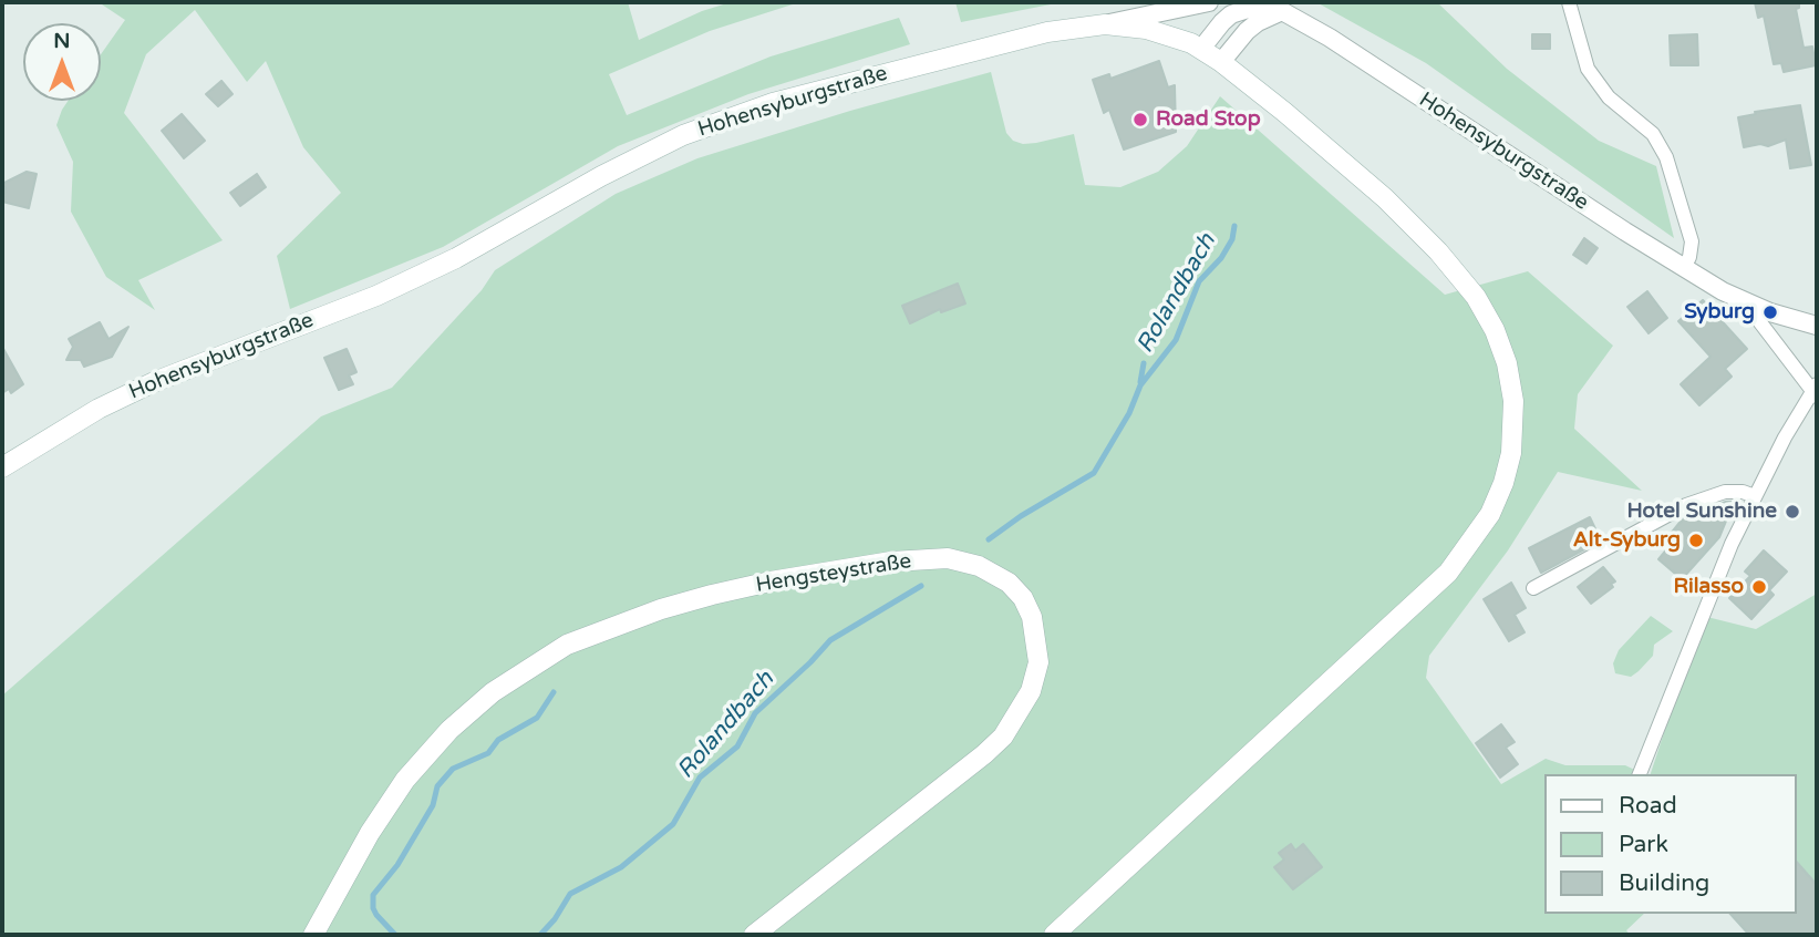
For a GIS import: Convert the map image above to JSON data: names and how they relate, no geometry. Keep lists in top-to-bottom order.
{
  "streets": {
    "main road": ["Hohensyburgstraße", "Hengsteystraße"]
  },
  "water": ["Rolandbach"],
  "places": [
    "Road Stop",
    "Syburg",
    "Hotel Sunshine",
    "Alt-Syburg",
    "Rilasso"
  ],
  "legend": ["Road", "Park", "Building"],
  "north": "top"
}
